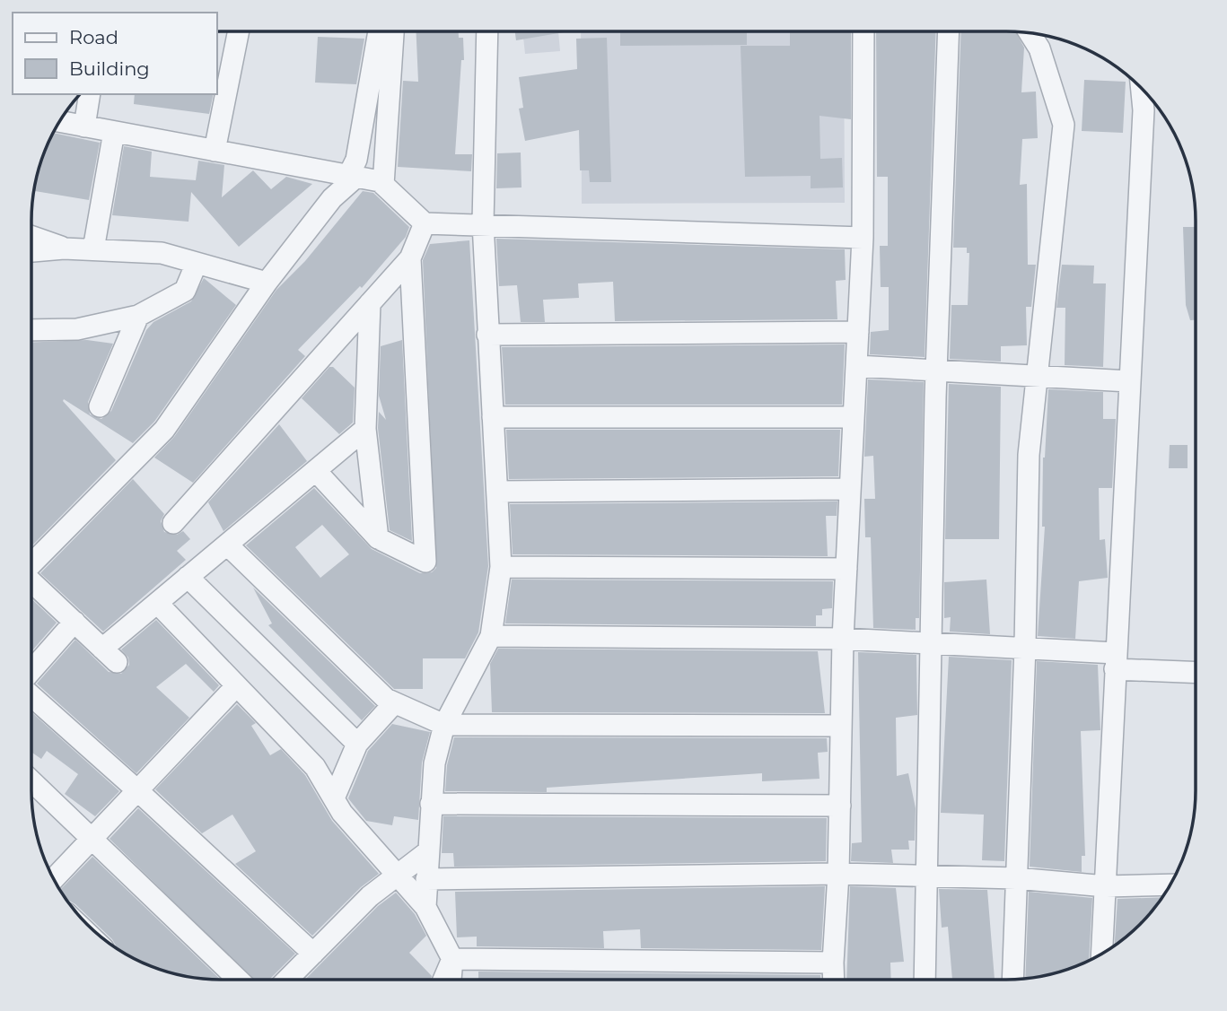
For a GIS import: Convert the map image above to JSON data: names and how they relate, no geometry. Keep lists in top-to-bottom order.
{
  "legend": ["Road", "Building"]
}
